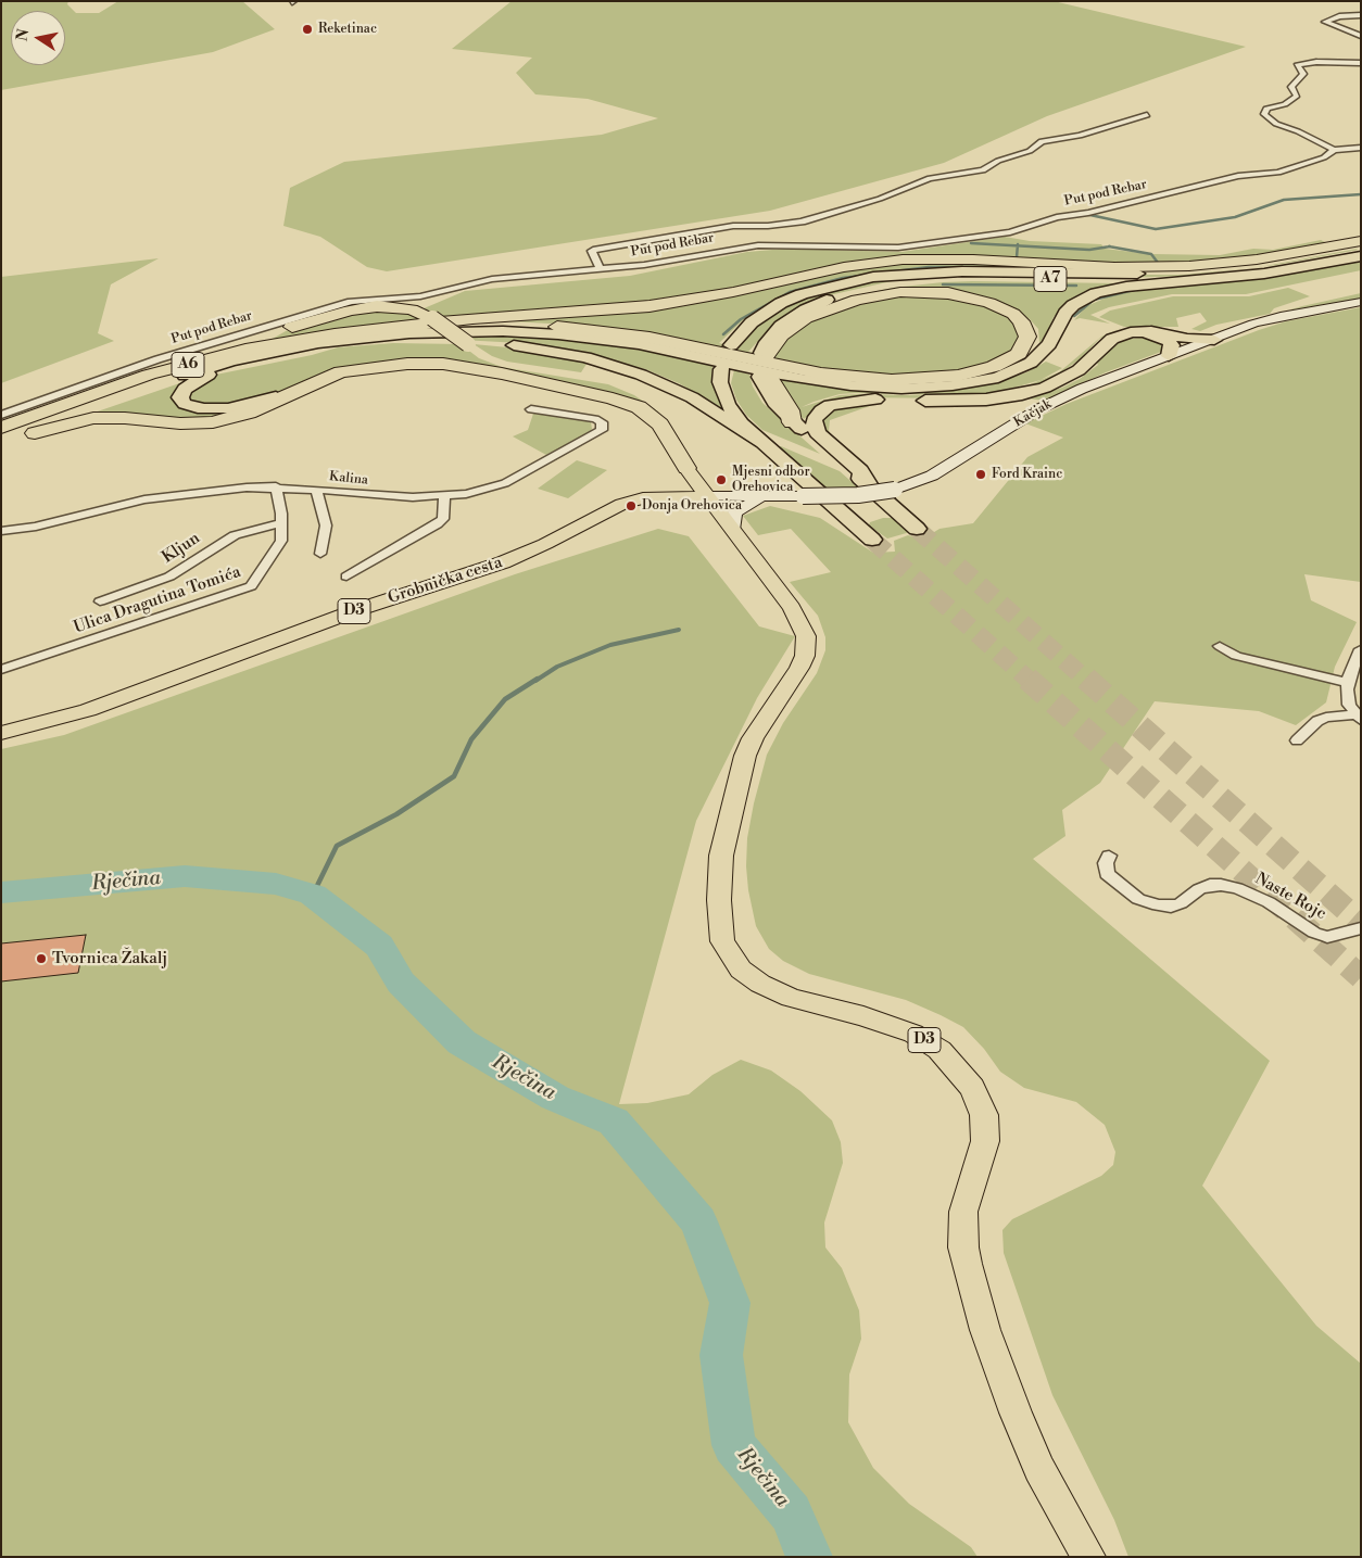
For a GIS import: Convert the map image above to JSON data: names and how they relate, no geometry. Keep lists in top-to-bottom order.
{
  "streets": {
    "highway": ["A7", "A6"],
    "main road": ["Kačjak", "Grobnička cesta", "D3"],
    "street": [
      "Put pod Rebar",
      "Kalina",
      "Kljun",
      "Ulica Dragutina Tomića",
      "Naste Rojc"
    ]
  },
  "crossings": [
    ["Kačjak", "Grobnička cesta"],
    ["Kačjak", "D3"],
    ["Kalina", "Ulica Dragutina Tomića"],
    ["Kljun", "Ulica Dragutina Tomića"],
    ["Grobnička cesta", "D3"]
  ],
  "water": ["Rječina"],
  "places": [
    "Reketinac",
    "Ford Krainc",
    "Mjesni odbor Orehovica",
    "Donja Orehovica",
    "Tvornica Žakalj"
  ],
  "north": "left"
}
